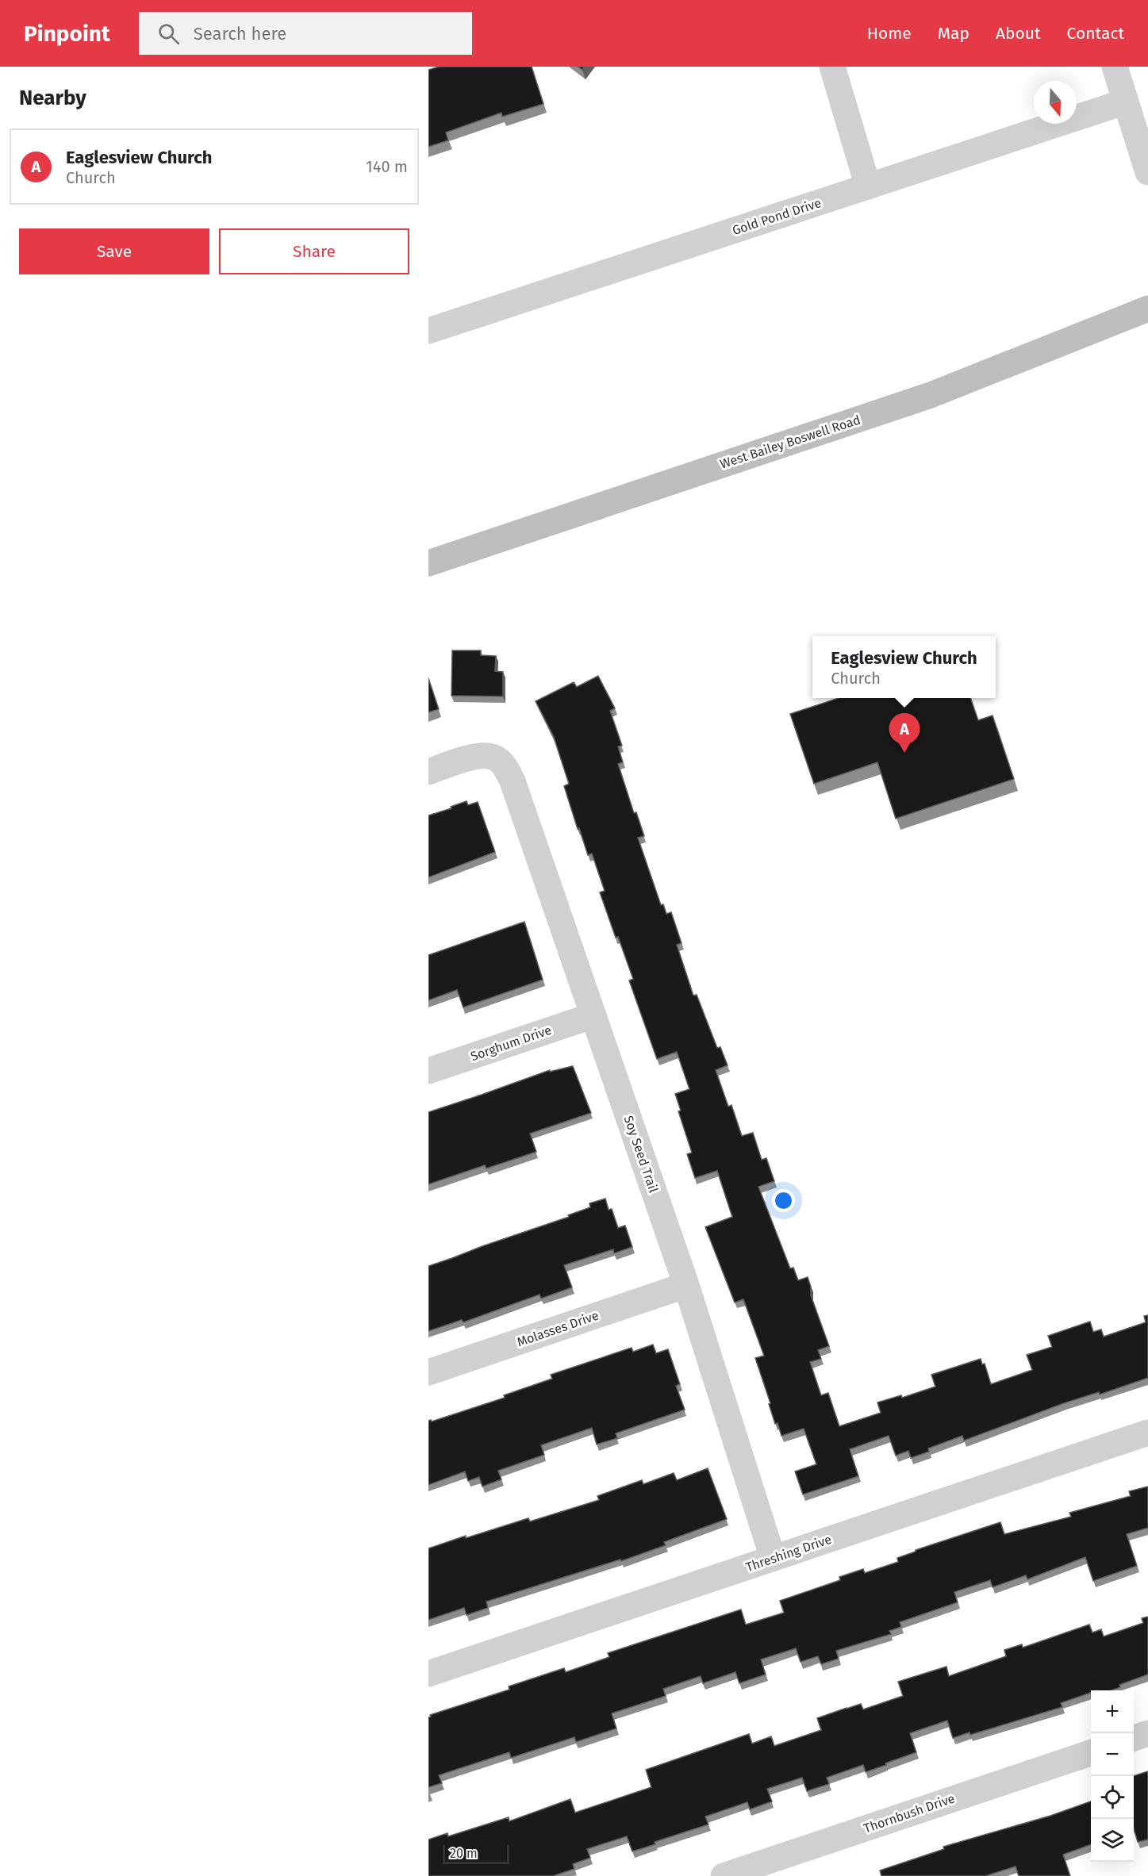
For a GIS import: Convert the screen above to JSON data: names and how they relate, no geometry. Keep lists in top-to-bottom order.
{
  "streets": {
    "main road": ["West Bailey Boswell Road"],
    "street": [
      "Gold Pond Drive",
      "Sorghum Drive",
      "Soy Seed Trail",
      "Molasses Drive",
      "Threshing Drive",
      "Thornbush Drive"
    ]
  },
  "crossings": [
    ["Sorghum Drive", "Soy Seed Trail"],
    ["Soy Seed Trail", "Molasses Drive"],
    ["Soy Seed Trail", "Threshing Drive"]
  ],
  "scale_bar": "20 m",
  "north": "bottom",
  "page": {
    "header": "Pinpoint",
    "search": "Search here",
    "nav": [
      "Home",
      "Map",
      "About",
      "Contact"
    ],
    "heading": "Nearby",
    "list": [
      {
        "mark": "A",
        "name": "Eaglesview Church",
        "note": "Church",
        "value": "140 m"
      }
    ],
    "buttons": ["Save", "Share"],
    "popup": ["Eaglesview Church", "Church"],
    "pins": "A",
    "map_buttons": ["+", "−"],
    "scale": "20 m"
  }
}
